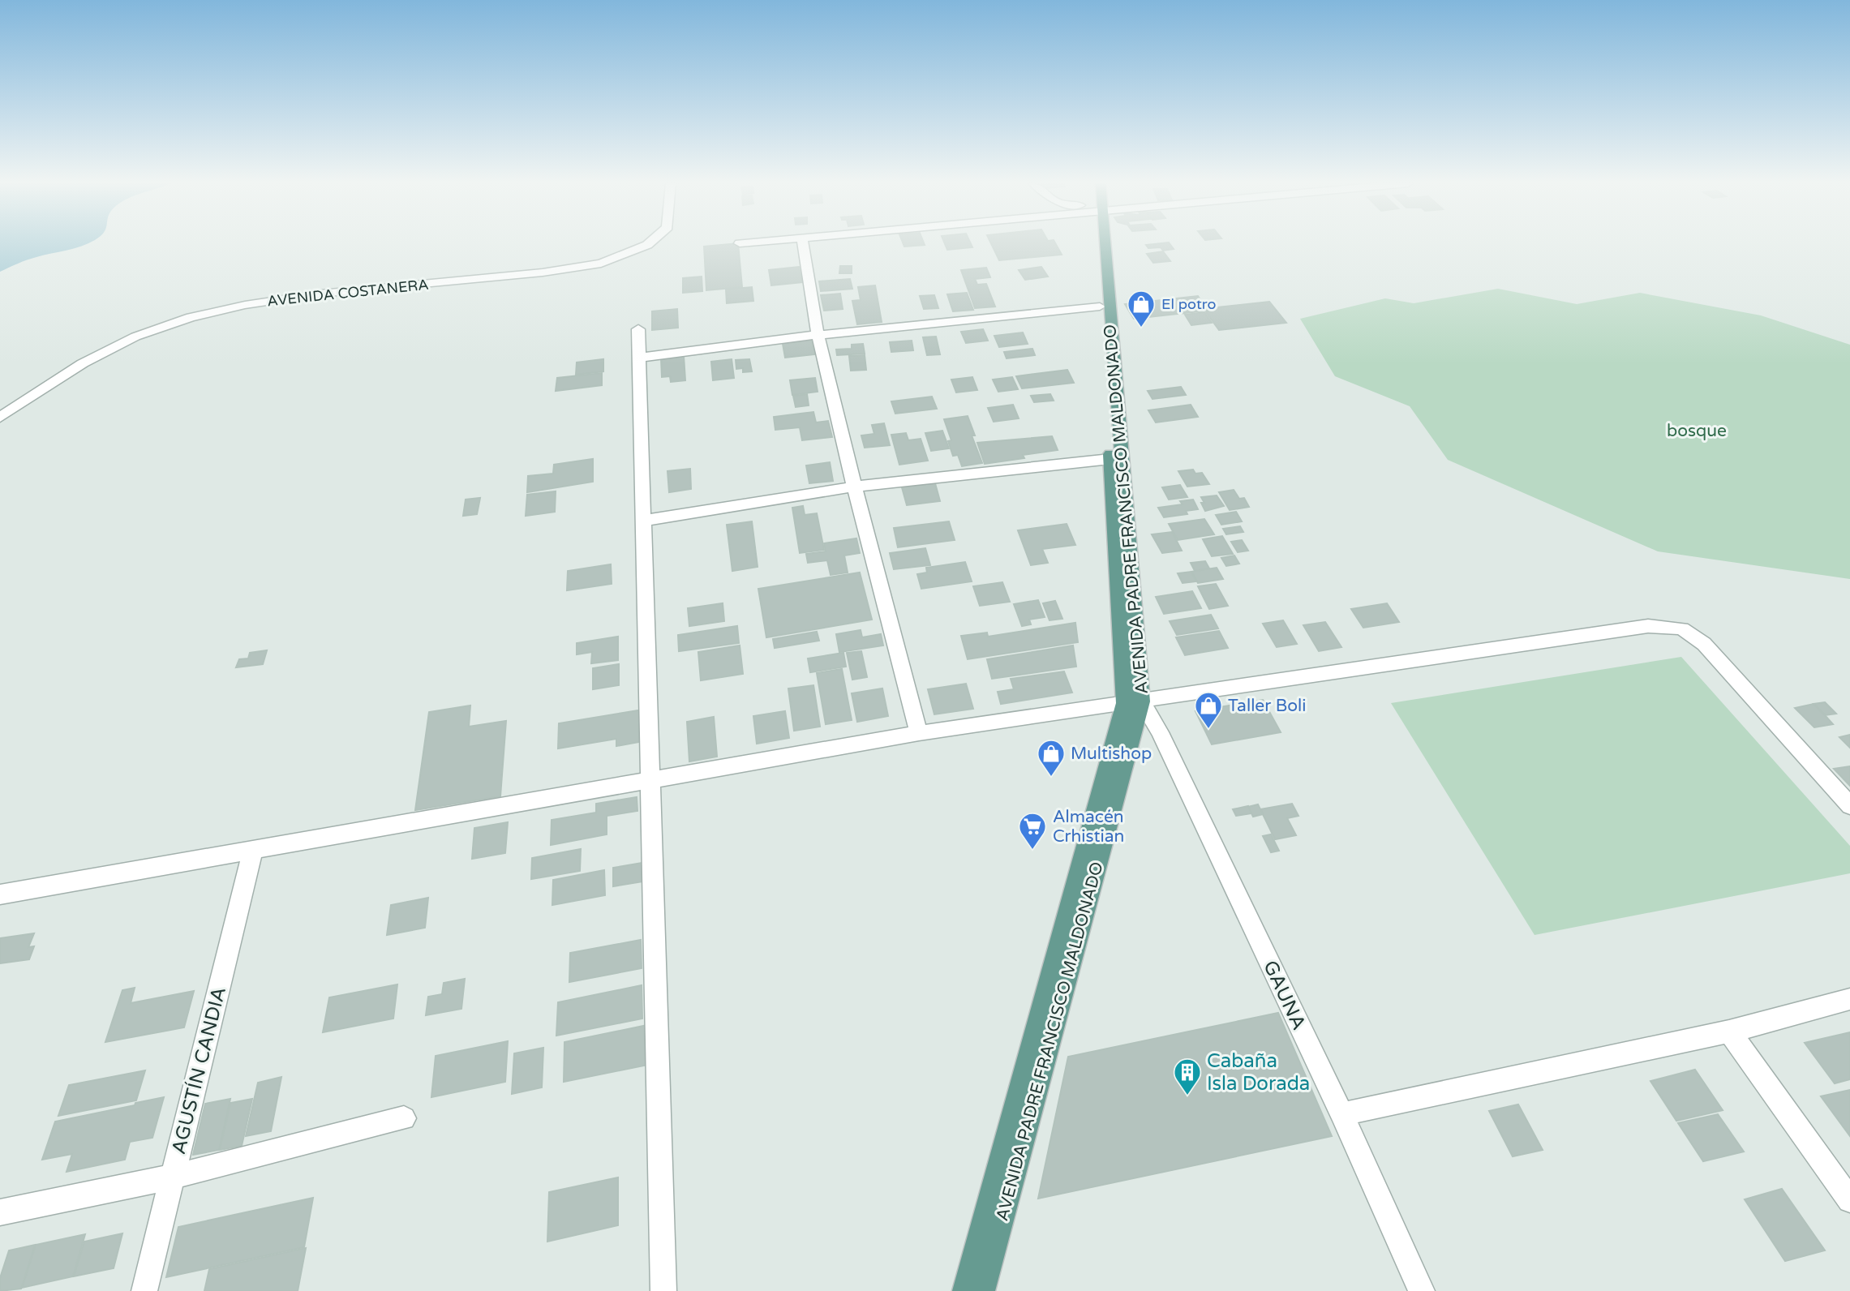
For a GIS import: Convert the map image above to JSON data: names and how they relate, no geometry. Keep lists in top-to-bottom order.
{
  "streets": {
    "main road": ["AVENIDA PADRE FRANCISCO MALDONADO"],
    "street": ["AVENIDA COSTANERA", "GAUNA", "AGUSTÍN CANDIA"]
  },
  "crossings": [
    ["AVENIDA PADRE FRANCISCO MALDONADO", "GAUNA"]
  ],
  "parks": ["bosque"],
  "places": {
    "shop": ["El potro", "Taller Boli", "Multishop"],
    "supermarket": ["Almacén Crhistian"],
    "building": ["Cabaña Isla Dorada"]
  }
}
